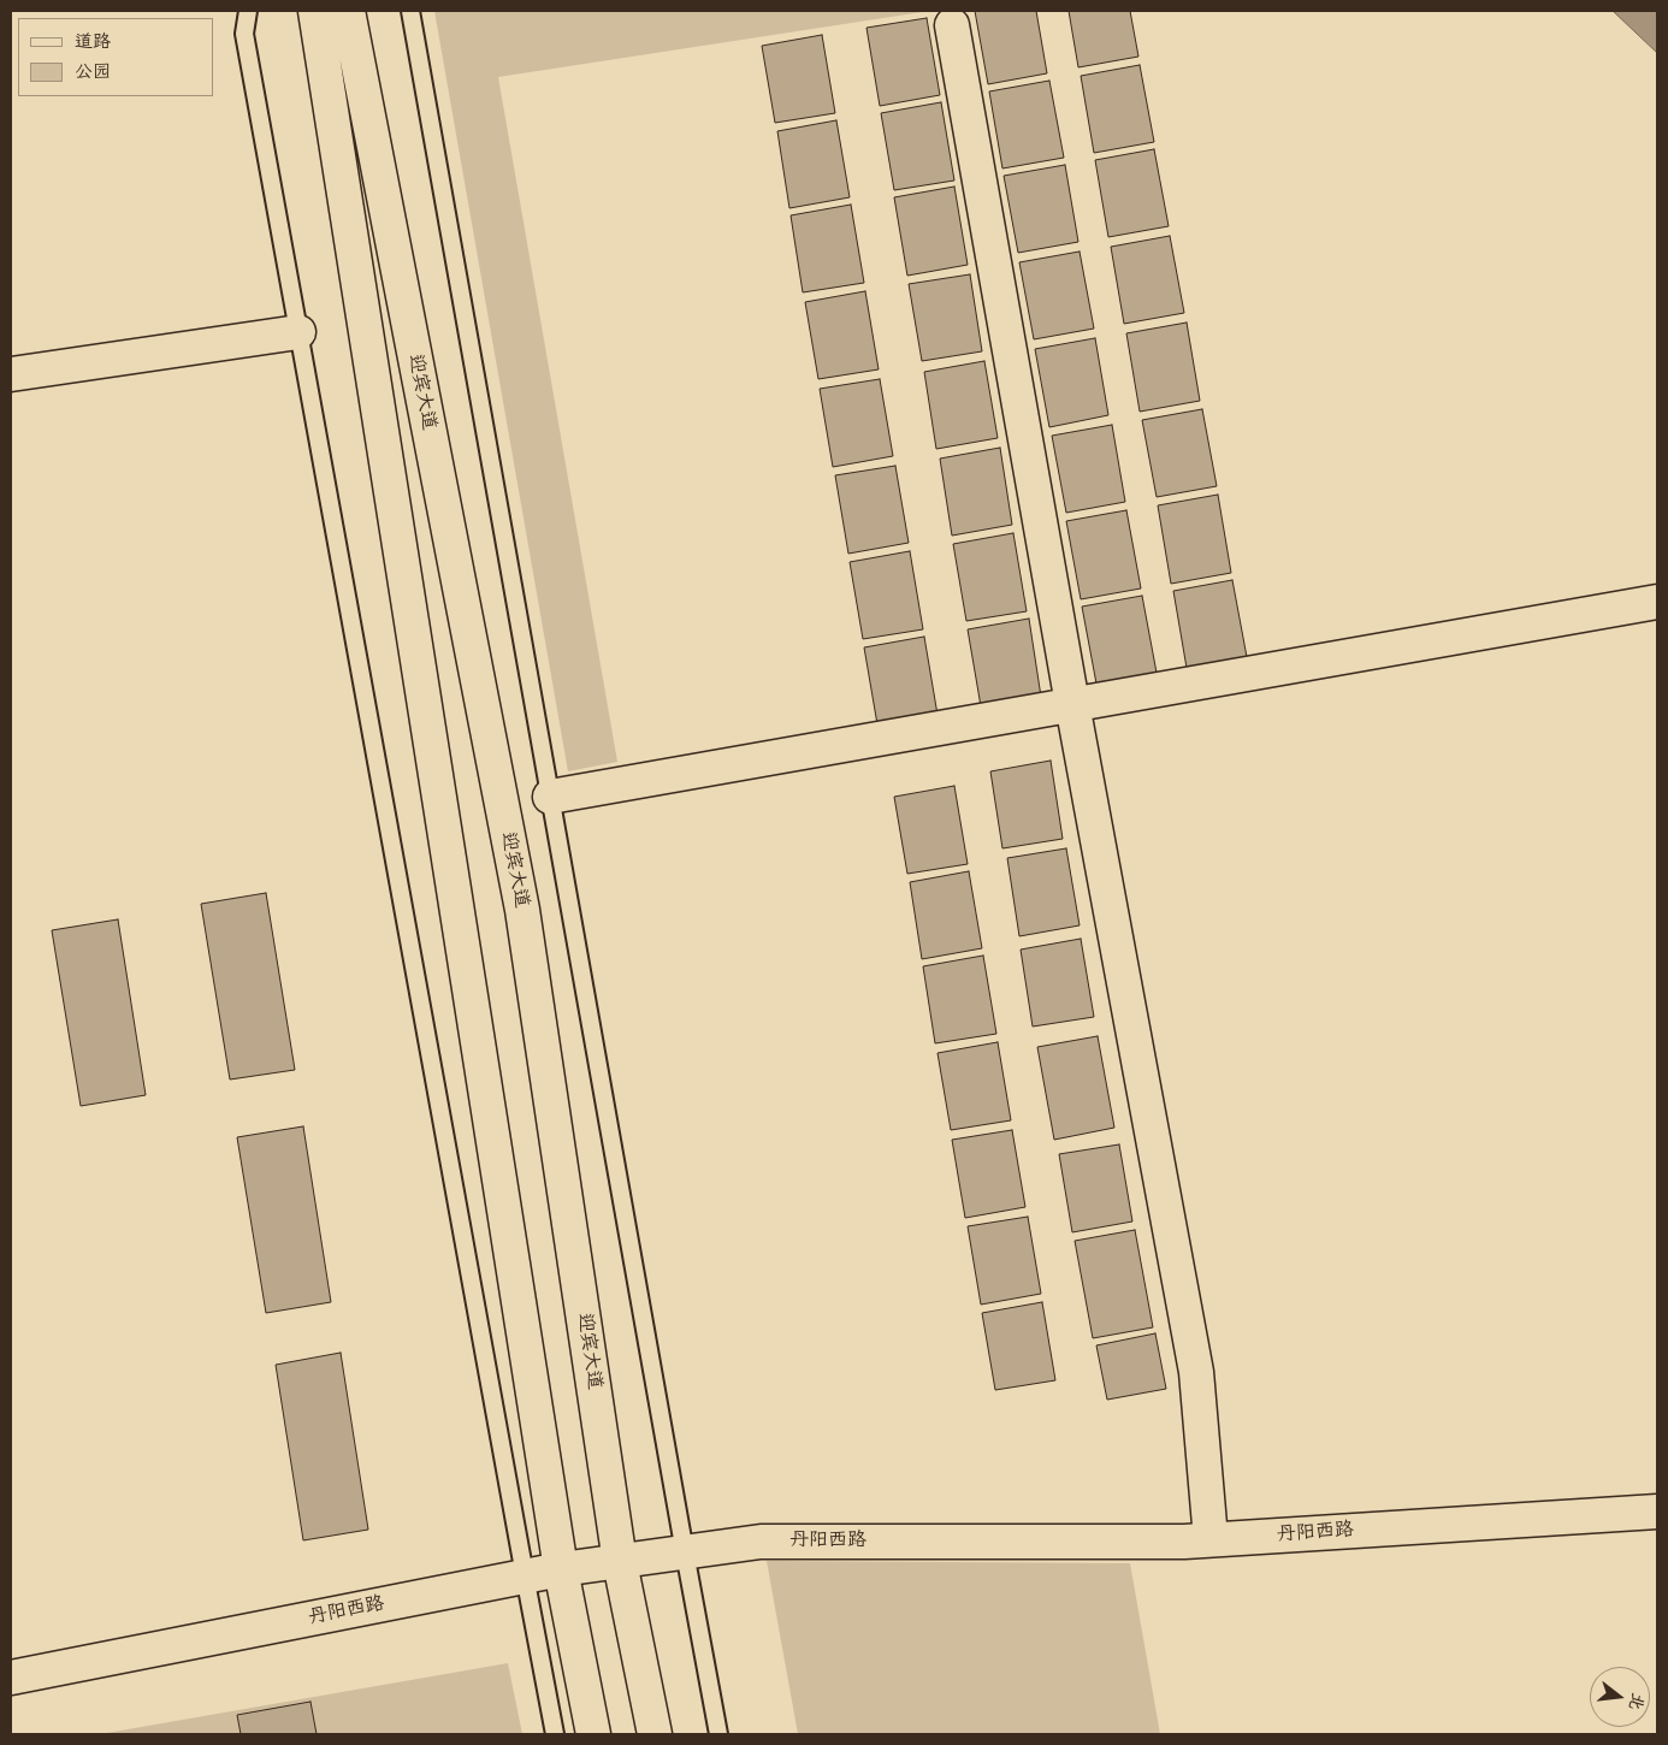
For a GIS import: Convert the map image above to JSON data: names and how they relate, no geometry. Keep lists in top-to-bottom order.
{
  "streets": {
    "street": ["迎宾大道", "丹阳西路"]
  },
  "crossings": [
    ["迎宾大道", "丹阳西路"]
  ],
  "legend": ["道路", "公园"],
  "north": "right"
}
